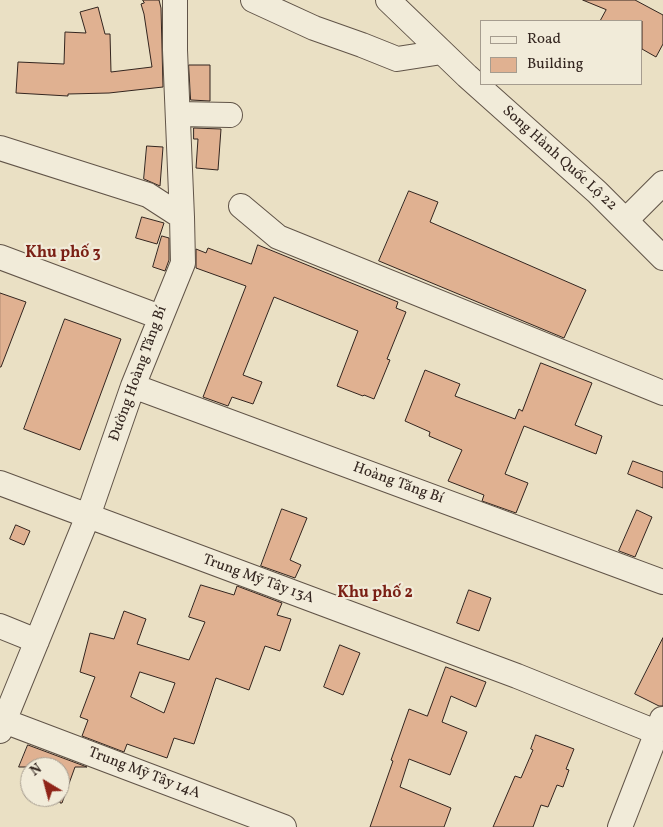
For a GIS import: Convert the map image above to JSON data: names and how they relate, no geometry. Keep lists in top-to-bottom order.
{
  "streets": {
    "street": [
      "Song Hành Quốc Lộ 22",
      "Đường Hoàng Tăng Bí",
      "Hoàng Tăng Bí",
      "Trung Mỹ Tây 13A",
      "Trung Mỹ Tây 14A"
    ]
  },
  "crossings": [
    ["Đường Hoàng Tăng Bí", "Hoàng Tăng Bí"],
    ["Đường Hoàng Tăng Bí", "Trung Mỹ Tây 13A"],
    ["Đường Hoàng Tăng Bí", "Trung Mỹ Tây 14A"]
  ],
  "districts": ["Khu phố 3", "Khu phố 2"],
  "legend": ["Road", "Building"],
  "north": "top left"
}
